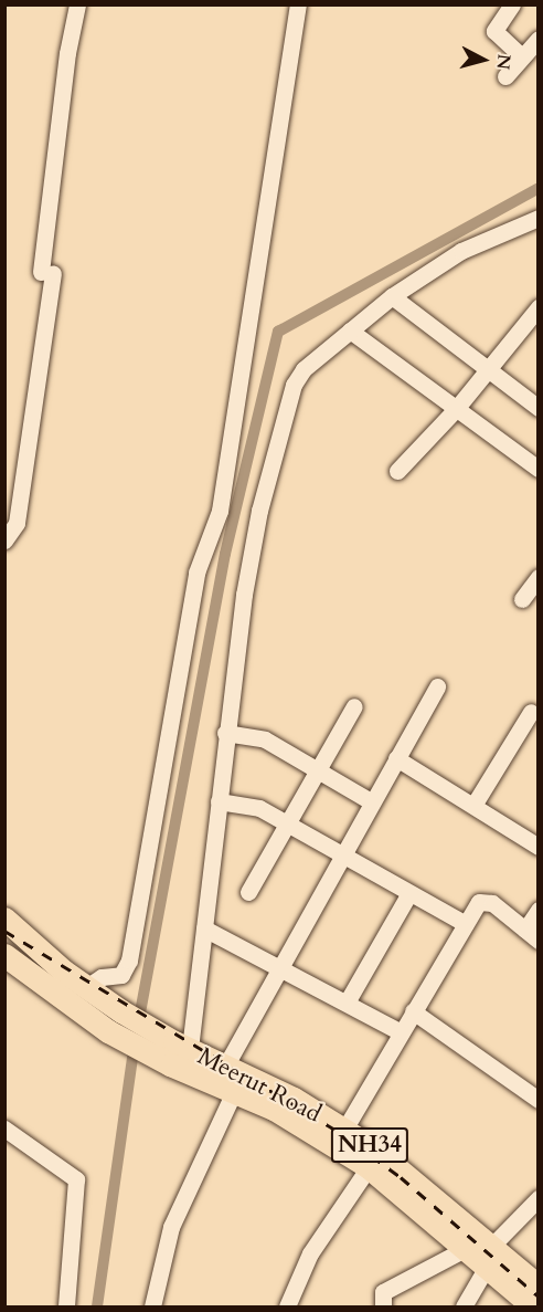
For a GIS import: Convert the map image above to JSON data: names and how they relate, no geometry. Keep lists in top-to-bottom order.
{
  "streets": {
    "highway": ["Meerut Road", "NH34"]
  },
  "north": "right"
}
